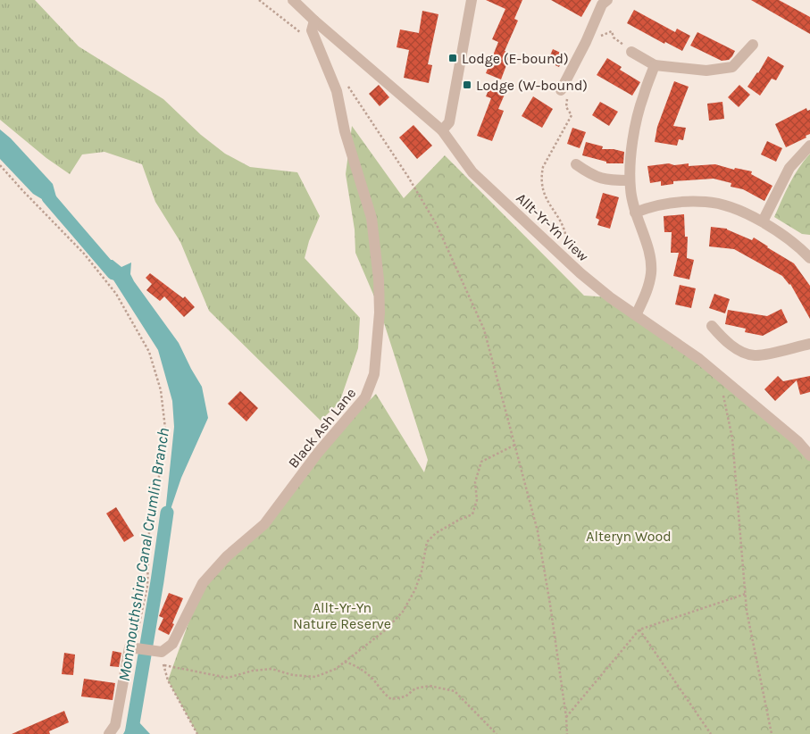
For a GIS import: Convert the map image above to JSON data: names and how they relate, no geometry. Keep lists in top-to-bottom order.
{
  "streets": {
    "street": ["Allt-Yr-Yn View", "Black Ash Lane"]
  },
  "crossings": [
    ["Allt-Yr-Yn View", "Black Ash Lane"]
  ],
  "water": ["Monmouthshire Canal Crumlin Branch"],
  "parks": ["Alteryn Wood", "Allt-Yr-Yn Nature Reserve"],
  "places": {
    "transit": ["Lodge (E-bound)", "Lodge (W-bound)"]
  }
}
